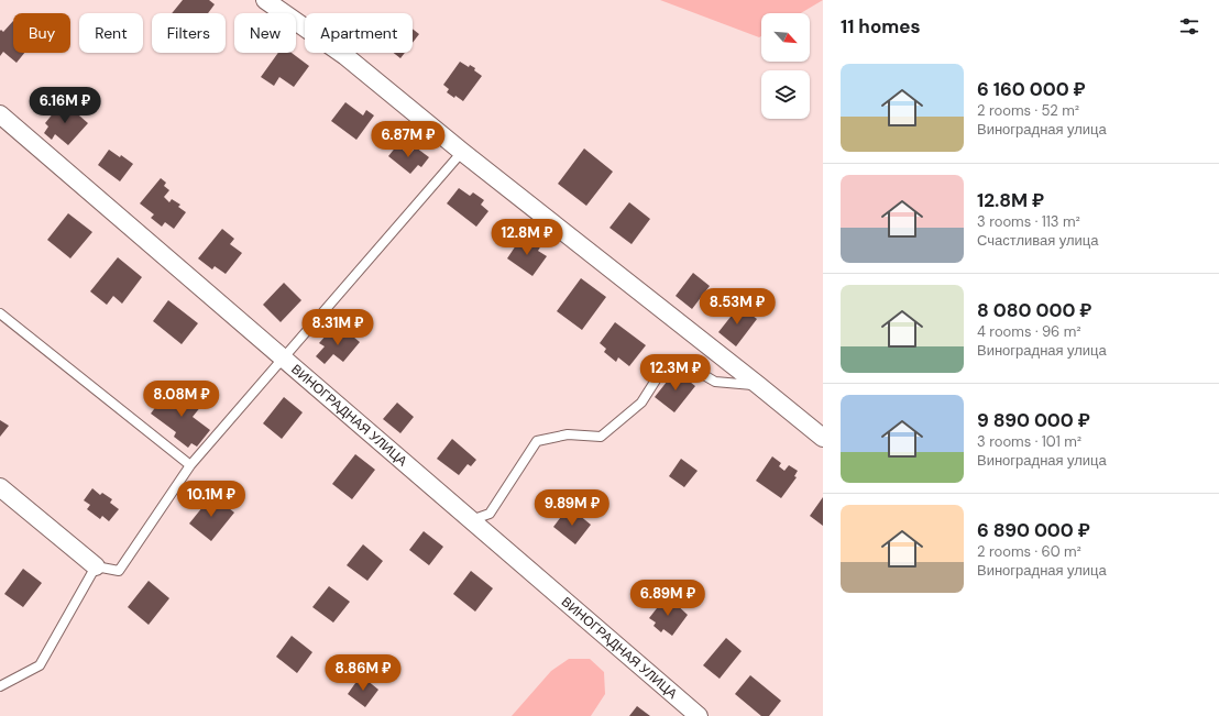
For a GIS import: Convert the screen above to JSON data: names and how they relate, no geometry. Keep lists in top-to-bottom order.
{
  "streets": {
    "street": ["ВИНОГРАДНАЯ УЛИЦА"]
  },
  "north": "bottom right",
  "page": {
    "heading": "11 homes",
    "chip": [
      "Buy",
      "Rent",
      "Filters",
      "New",
      "Apartment"
    ],
    "list": [
      {
        "name": "6 160 000 ₽",
        "note": "2 rooms · 52 m² · Виноградная улица"
      },
      {
        "name": "12.8M ₽",
        "note": "3 rooms · 113 m² · Счастливая улица"
      },
      {
        "name": "8 080 000 ₽",
        "note": "4 rooms · 96 m² · Виноградная улица"
      },
      {
        "name": "9 890 000 ₽",
        "note": "3 rooms · 101 m² · Виноградная улица"
      },
      {
        "name": "6 890 000 ₽",
        "note": "2 rooms · 60 m² · Виноградная улица"
      }
    ],
    "price": [
      "6.16M ₽",
      "6.87M ₽",
      "12.8M ₽",
      "8.53M ₽",
      "8.31M ₽",
      "12.3M ₽",
      "8.08M ₽",
      "10.1M ₽",
      "9.89M ₽",
      "6.89M ₽",
      "8.86M ₽"
    ]
  }
}
